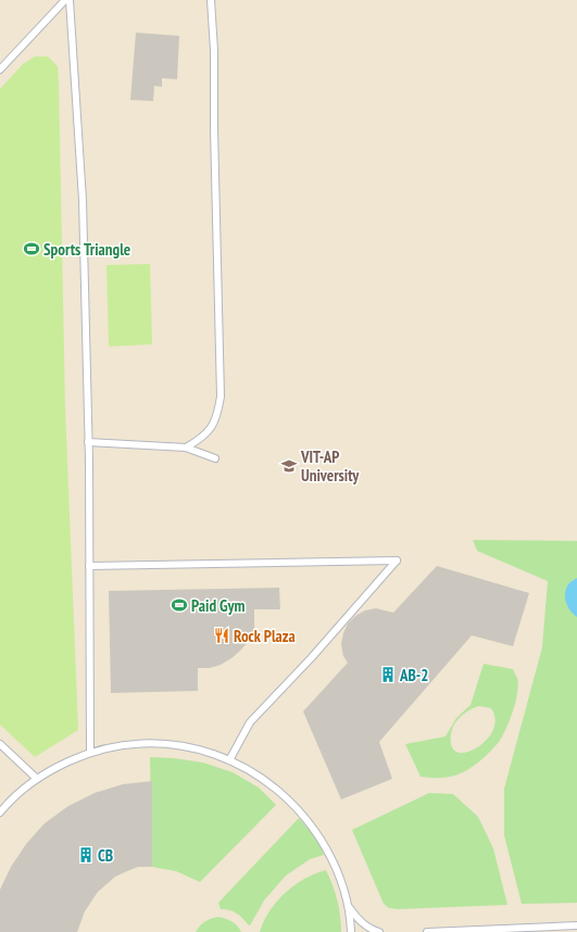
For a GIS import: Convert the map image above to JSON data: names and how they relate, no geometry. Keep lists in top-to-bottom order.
{
  "places": {
    "sports": ["Sports Triangle", "Paid Gym"],
    "school or university": ["VIT-AP University"],
    "restaurant": ["Rock Plaza"],
    "building": ["AB-2", "CB"]
  }
}
